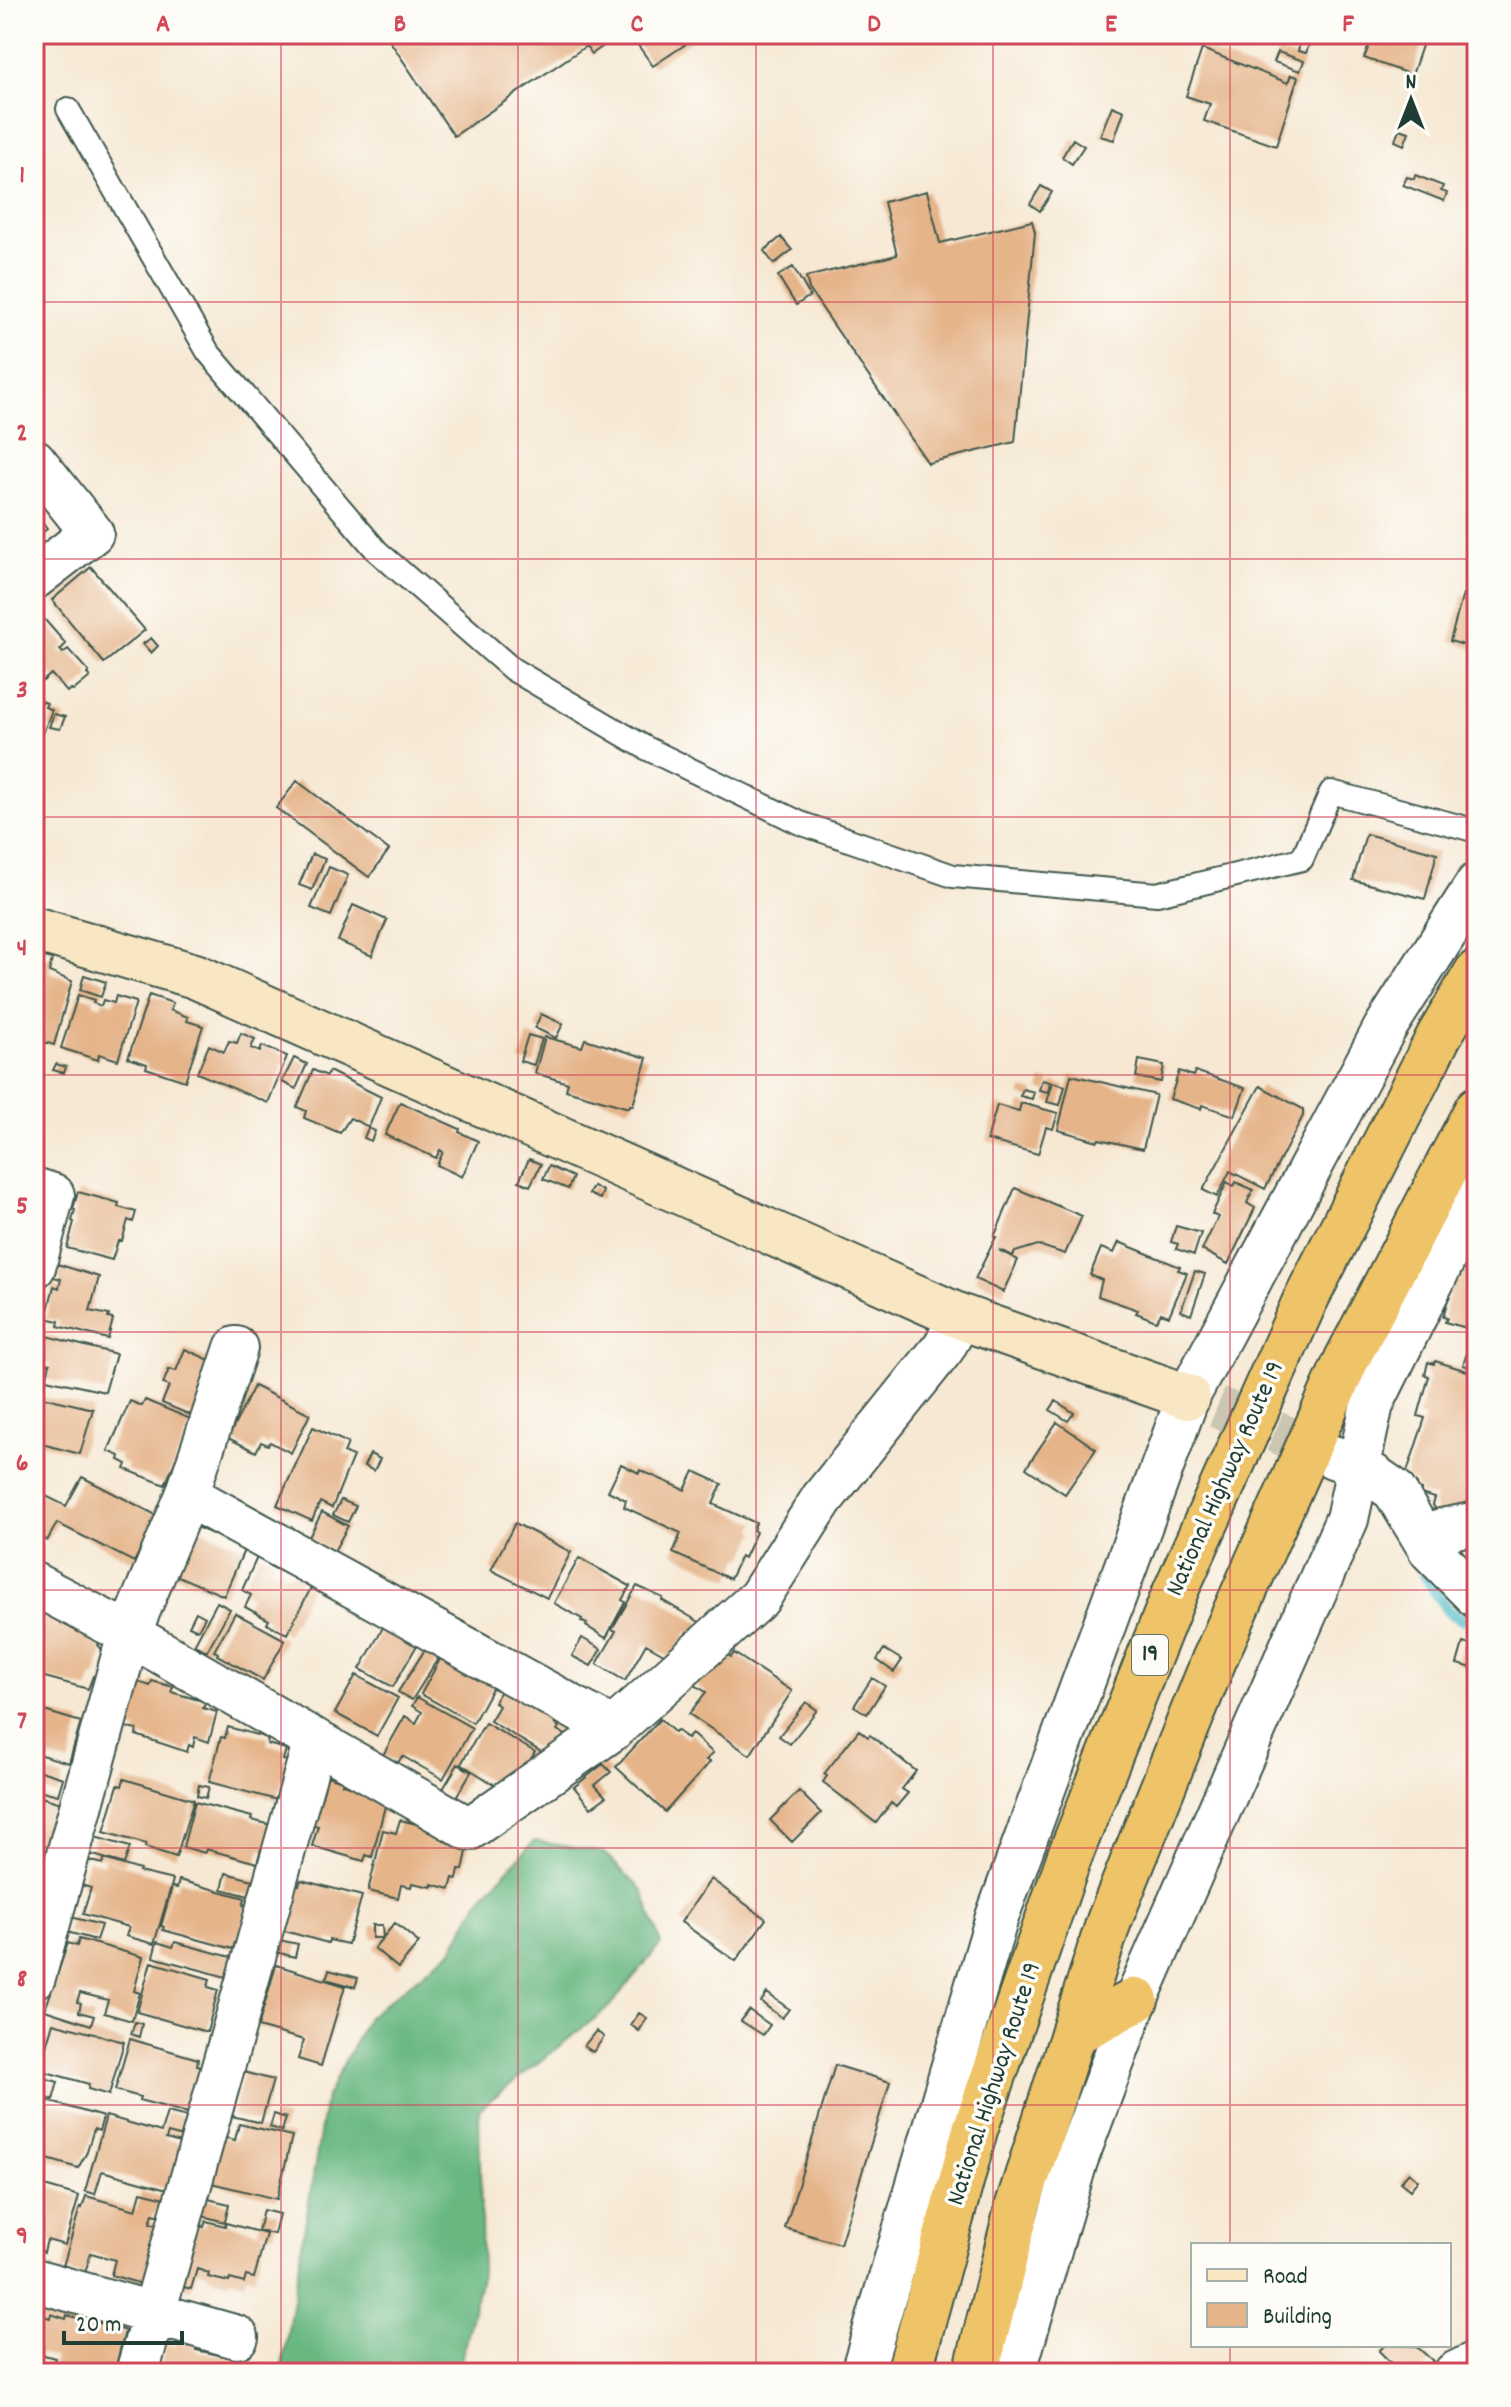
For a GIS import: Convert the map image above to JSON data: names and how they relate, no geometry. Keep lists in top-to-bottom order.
{
  "streets": {
    "highway": ["National Highway Route 19", "19"]
  },
  "legend": ["Road", "Building"],
  "scale_bar": "20 m",
  "north": "top",
  "grid": {
    "columns": [
      "A",
      "B",
      "C",
      "D",
      "E",
      "F"
    ],
    "rows": [
      "1",
      "2",
      "3",
      "4",
      "5",
      "6",
      "7",
      "8",
      "9"
    ]
  }
}
